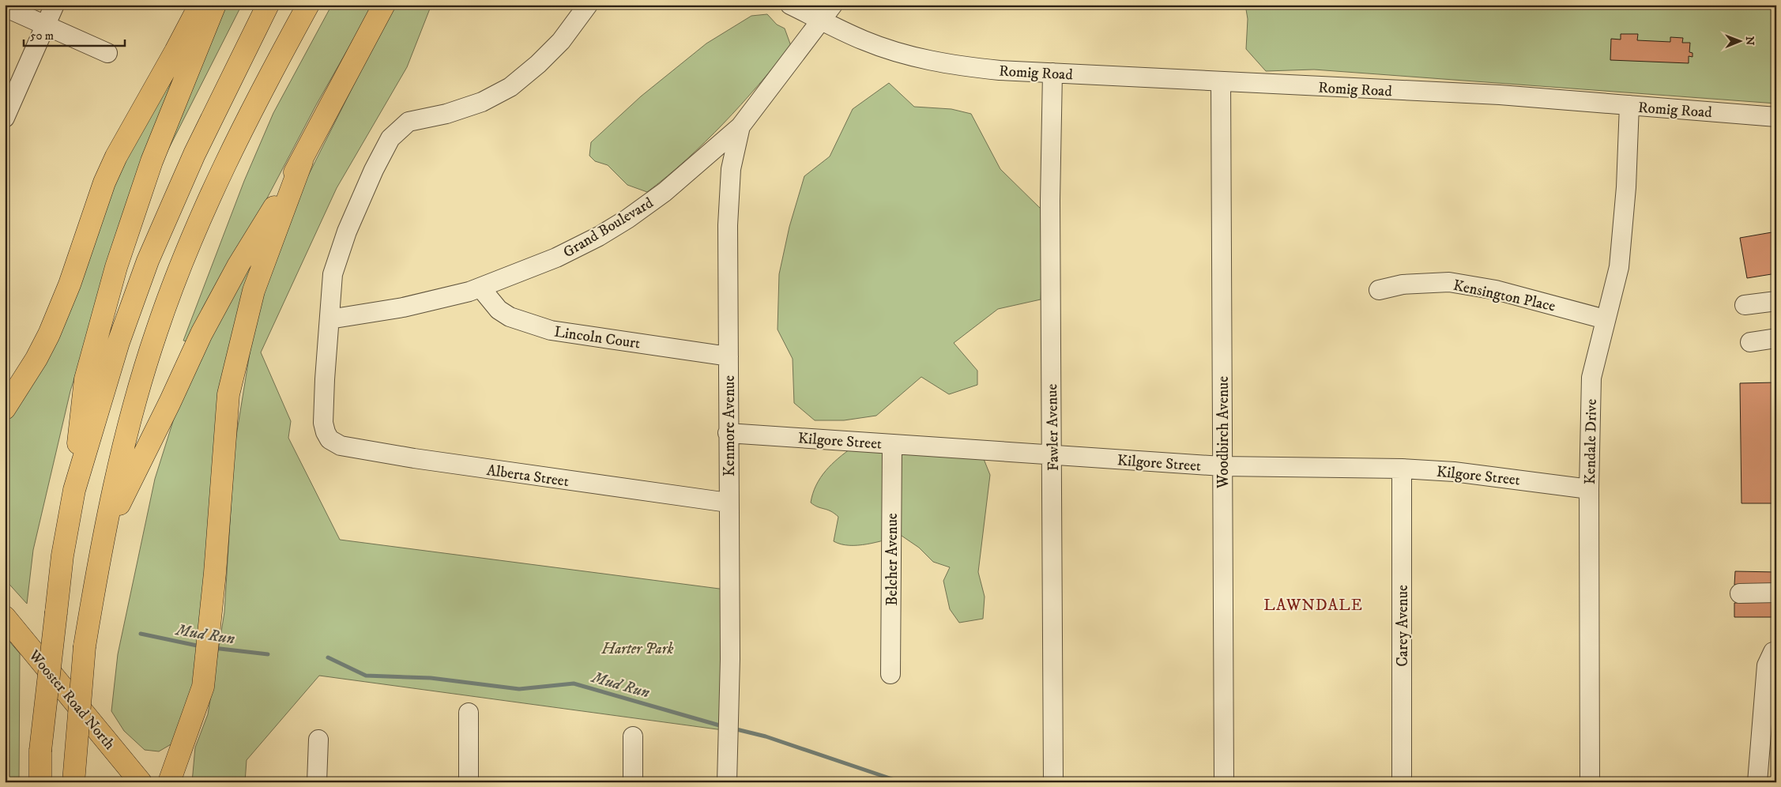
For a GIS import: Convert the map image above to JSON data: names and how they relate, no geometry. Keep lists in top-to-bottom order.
{
  "streets": {
    "main road": ["Wooster Road North"],
    "street": [
      "Romig Road",
      "Grand Boulevard",
      "Kensington Place",
      "Lincoln Court",
      "Kenmore Avenue",
      "Fawler Avenue",
      "Woodbirch Avenue",
      "Kilgore Street",
      "Kendale Drive",
      "Alberta Street",
      "Belcher Avenue",
      "Carey Avenue"
    ]
  },
  "crossings": [
    ["Romig Road", "Grand Boulevard"],
    ["Romig Road", "Fawler Avenue"],
    ["Romig Road", "Woodbirch Avenue"],
    ["Romig Road", "Kendale Drive"],
    ["Grand Boulevard", "Lincoln Court"],
    ["Grand Boulevard", "Kenmore Avenue"],
    ["Grand Boulevard", "Alberta Street"],
    ["Kensington Place", "Kendale Drive"],
    ["Lincoln Court", "Kenmore Avenue"],
    ["Kenmore Avenue", "Kilgore Street"],
    ["Kenmore Avenue", "Alberta Street"],
    ["Fawler Avenue", "Kilgore Street"],
    ["Woodbirch Avenue", "Kilgore Street"],
    ["Kilgore Street", "Kendale Drive"],
    ["Kilgore Street", "Belcher Avenue"],
    ["Kilgore Street", "Carey Avenue"]
  ],
  "districts": ["LAWNDALE"],
  "water": ["Mud Run"],
  "parks": ["Harter Park"],
  "scale_bar": "50 m",
  "north": "right"
}
